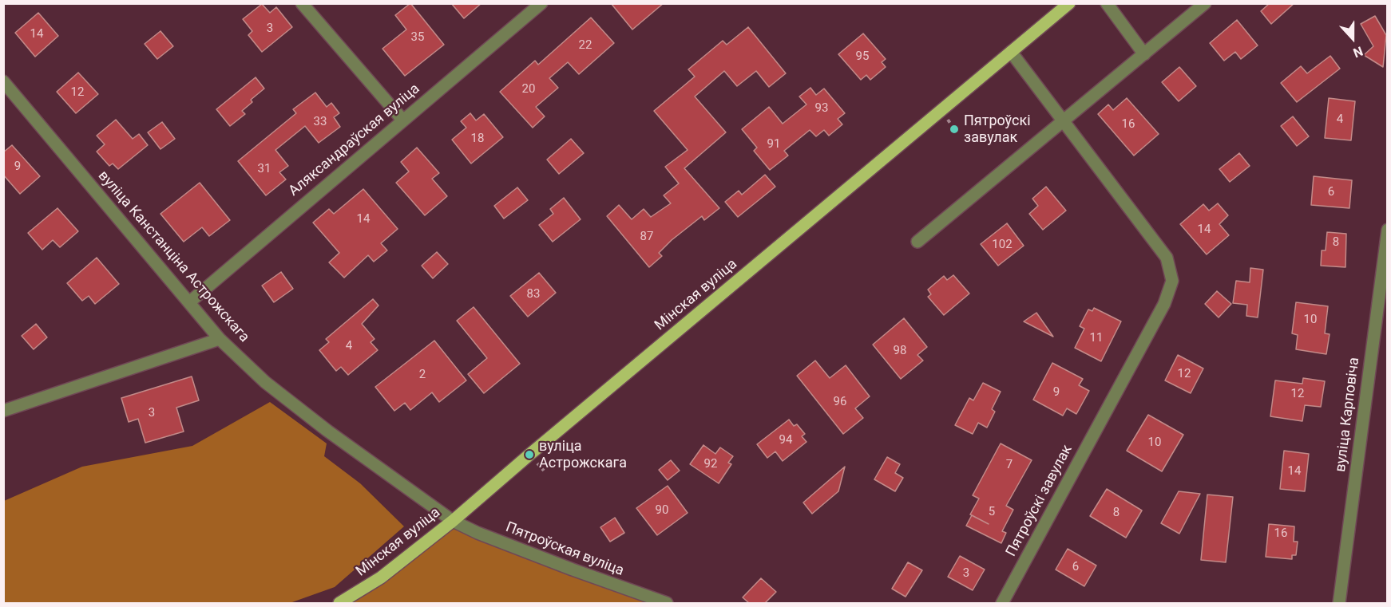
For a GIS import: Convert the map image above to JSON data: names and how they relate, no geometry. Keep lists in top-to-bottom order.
{
  "streets": {
    "main road": ["Мінская вуліца"],
    "street": [
      "Аляксандраўская вуліца",
      "вуліца Канстанціна Астрожскага",
      "вуліца Карповіча",
      "Пятроўскі завулак",
      "Пятроўская вуліца"
    ]
  },
  "crossings": [
    ["Аляксандраўская вуліца", "вуліца Канстанціна Астрожскага"],
    ["вуліца Канстанціна Астрожскага", "Мінская вуліца"],
    ["вуліца Канстанціна Астрожскага", "Пятроўская вуліца"],
    ["Мінская вуліца", "Пятроўскі завулак"],
    ["Мінская вуліца", "Пятроўская вуліца"]
  ],
  "places": ["Пятроўскі завулак", "вуліца Астрожскага"],
  "house_numbers": [
    "3",
    "14",
    "35",
    "22",
    "95",
    "20",
    "12",
    "93",
    "4",
    "33",
    "16",
    "18",
    "91",
    "9",
    "31",
    "6",
    "14",
    "14",
    "87",
    "8",
    "102",
    "83",
    "10",
    "11",
    "4",
    "98",
    "12",
    "2",
    "9",
    "12",
    "96",
    "3",
    "94",
    "10",
    "92",
    "7",
    "14",
    "90",
    "5",
    "8",
    "16",
    "6",
    "3"
  ],
  "north": "bottom"
}
